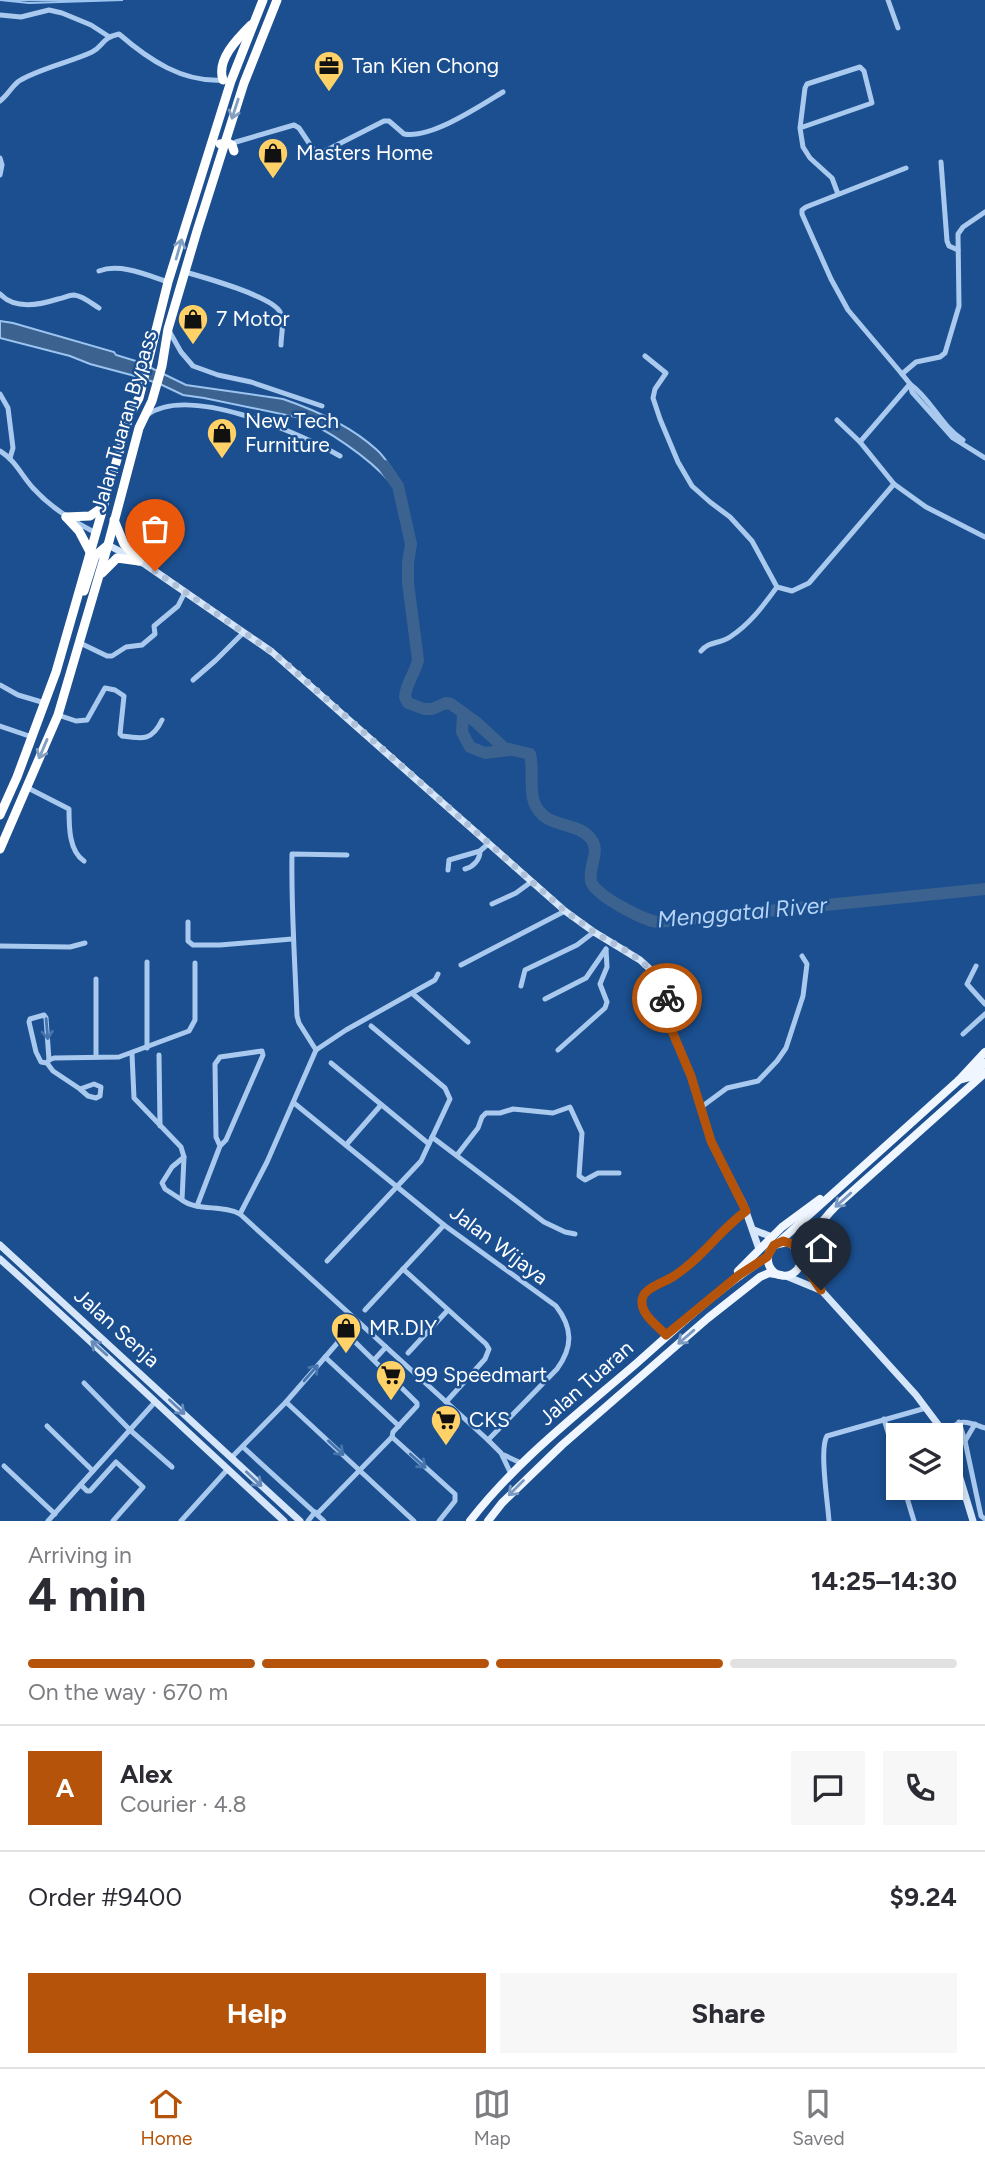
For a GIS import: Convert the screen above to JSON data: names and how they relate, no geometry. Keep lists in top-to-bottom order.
{
  "streets": {
    "highway": ["Jalan Tuaran Bypass"],
    "main road": ["Jalan Tuaran"],
    "street": ["Jalan Wijaya", "Jalan Senja"]
  },
  "water": ["Menggatal River"],
  "places": {
    "office": ["Tan Kien Chong"],
    "shop": [
      "Masters Home",
      "7 Motor",
      "New Tech Furniture",
      "MR.DIY"
    ],
    "supermarket": ["99 Speedmart", "CKS"]
  },
  "page": {
    "heading": ["4 min", "Arriving in", "14:25–14:30"],
    "panel": [
      "Alex",
      "Courier · 4.8",
      "Order #9400",
      "$9.24"
    ],
    "bar": "On the way · 670 m",
    "round": "A",
    "buttons": ["Help", "Share"],
    "tabs": ["Home", "Map", "Saved"]
  }
}
